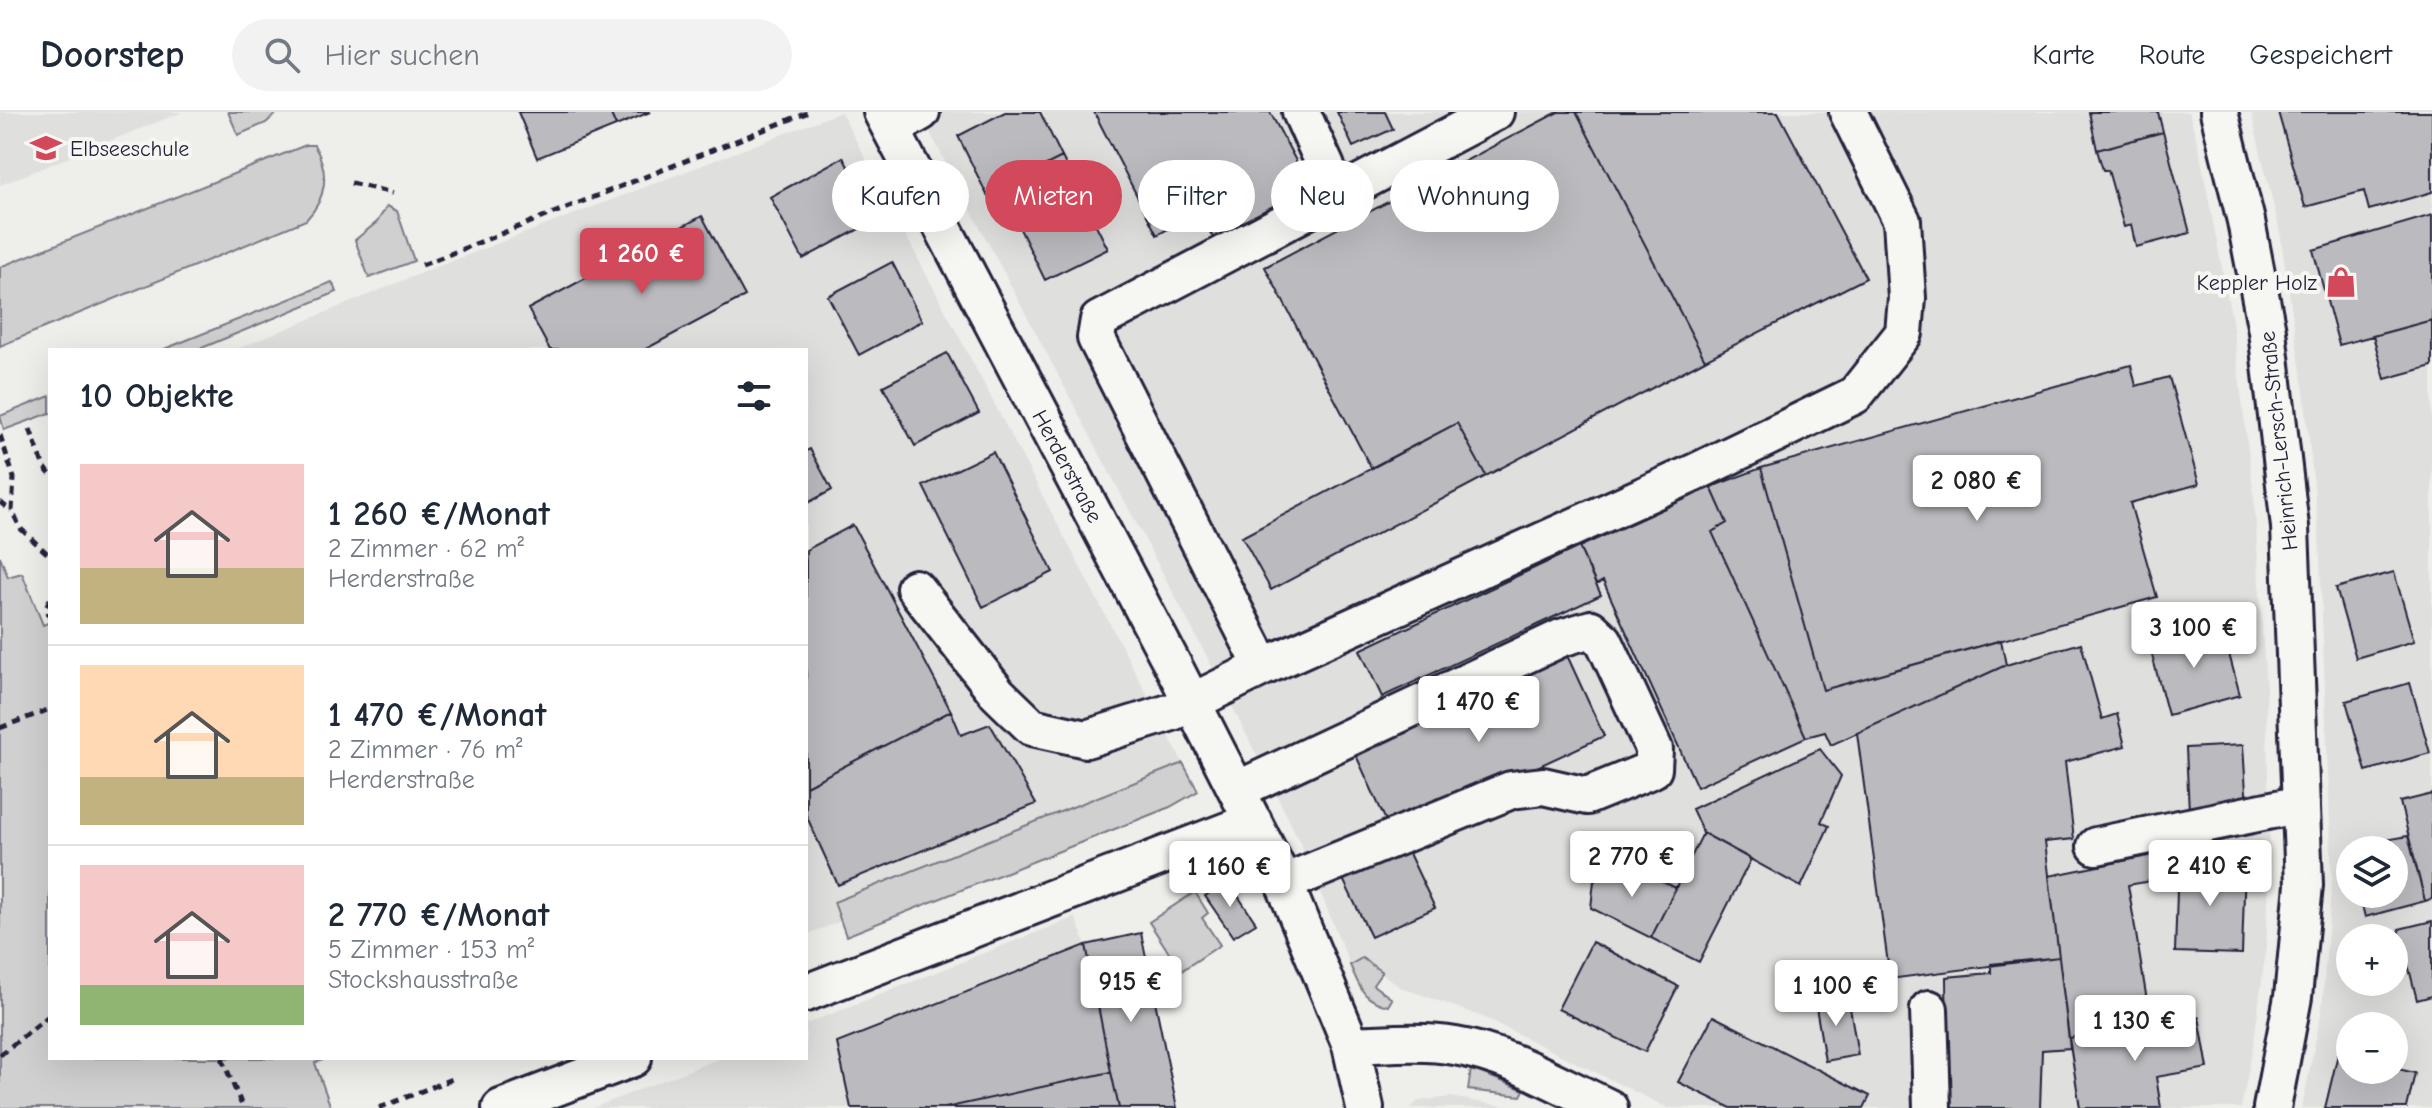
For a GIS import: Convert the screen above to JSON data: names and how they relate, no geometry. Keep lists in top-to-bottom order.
{
  "streets": {
    "street": ["Heinrich-Lersch-Straße", "Herderstraße"]
  },
  "places": {
    "school or university": ["Elbseeschule"],
    "shop": ["Keppler Holz"]
  },
  "page": {
    "header": "Doorstep",
    "search": "Hier suchen",
    "nav": ["Karte", "Route", "Gespeichert"],
    "chip": [
      "Kaufen",
      "Mieten",
      "Filter",
      "Neu",
      "Wohnung"
    ],
    "price": [
      "1 260 €",
      "2 080 €",
      "3 100 €",
      "1 470 €",
      "2 770 €",
      "2 410 €",
      "1 160 €",
      "915 €",
      "1 100 €",
      "1 130 €"
    ],
    "heading": "10 Objekte",
    "list": [
      {
        "name": "1 260 €/Monat",
        "note": "2 Zimmer · 62 m² · Herderstraße"
      },
      {
        "name": "1 470 €/Monat",
        "note": "2 Zimmer · 76 m² · Herderstraße"
      },
      {
        "name": "2 770 €/Monat",
        "note": "5 Zimmer · 153 m² · Stockshausstraße"
      }
    ],
    "map_buttons": ["+", "−"]
  }
}
